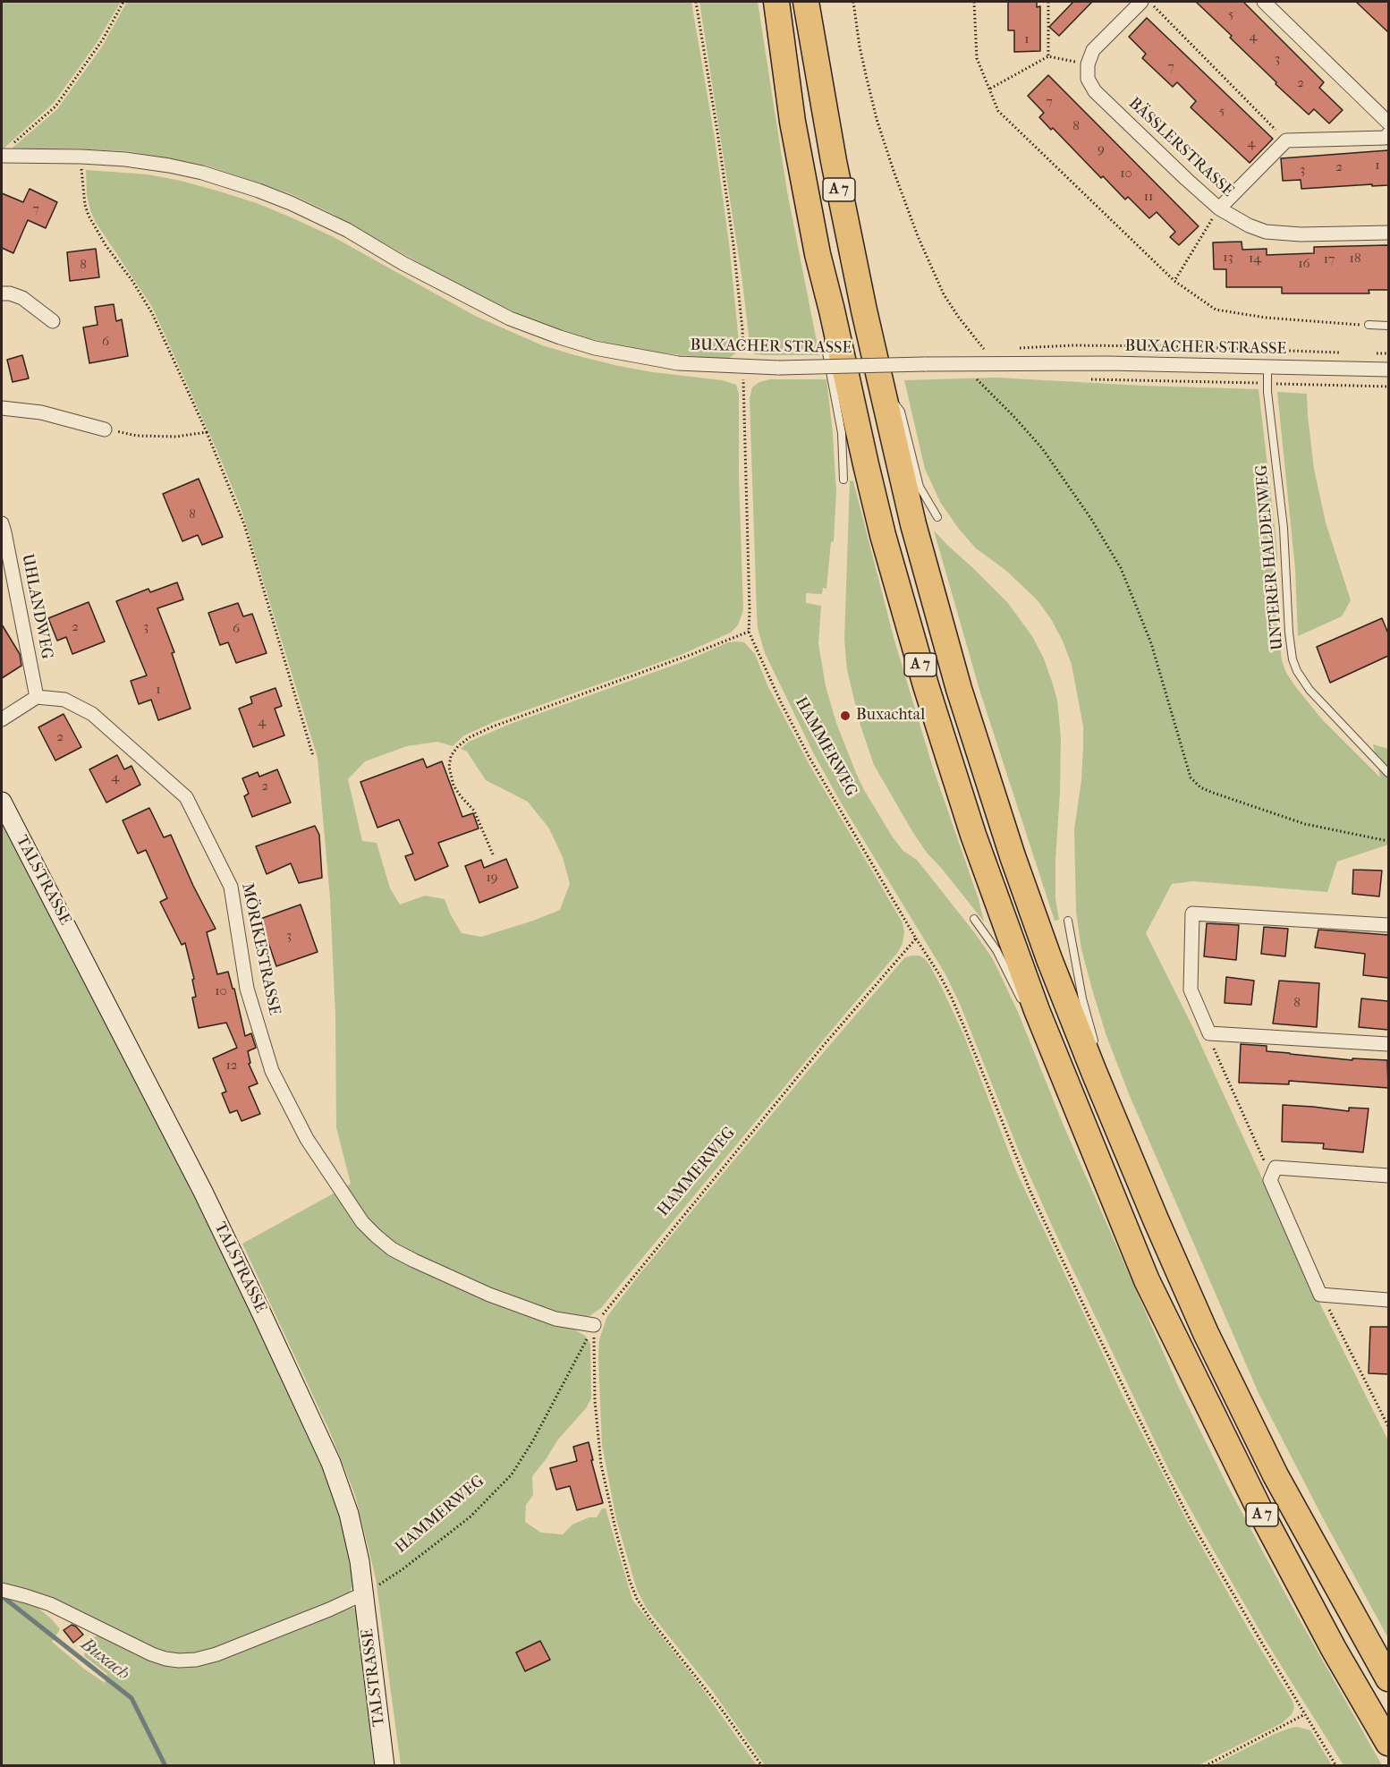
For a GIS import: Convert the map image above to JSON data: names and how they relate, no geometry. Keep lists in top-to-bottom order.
{
  "streets": {
    "highway": ["A 7"],
    "street": [
      "BÄSSLERSTRASSE",
      "BUXACHER STRASSE",
      "UHLANDWEG",
      "TALSTRASSE",
      "MÖRIKESTRASSE"
    ],
    "lane": ["UNTERER HALDENWEG"],
    "path": ["HAMMERWEG"]
  },
  "crossings": [
    ["BUXACHER STRASSE", "UNTERER HALDENWEG"],
    ["BUXACHER STRASSE", "HAMMERWEG"],
    ["UHLANDWEG", "MÖRIKESTRASSE"],
    ["HAMMERWEG", "TALSTRASSE"],
    ["HAMMERWEG", "MÖRIKESTRASSE"]
  ],
  "water": ["Buxach"],
  "places": ["Buxachtal"],
  "house_numbers": [
    "5",
    "4",
    "1",
    "3",
    "7",
    "2",
    "7",
    "5",
    "8",
    "4",
    "9",
    "1",
    "2",
    "3",
    "10",
    "11",
    "7",
    "13",
    "14",
    "18",
    "17",
    "16",
    "8",
    "6",
    "8",
    "2",
    "3",
    "6",
    "1",
    "4",
    "2",
    "4",
    "2",
    "19",
    "3",
    "10",
    "8",
    "12"
  ]
}
